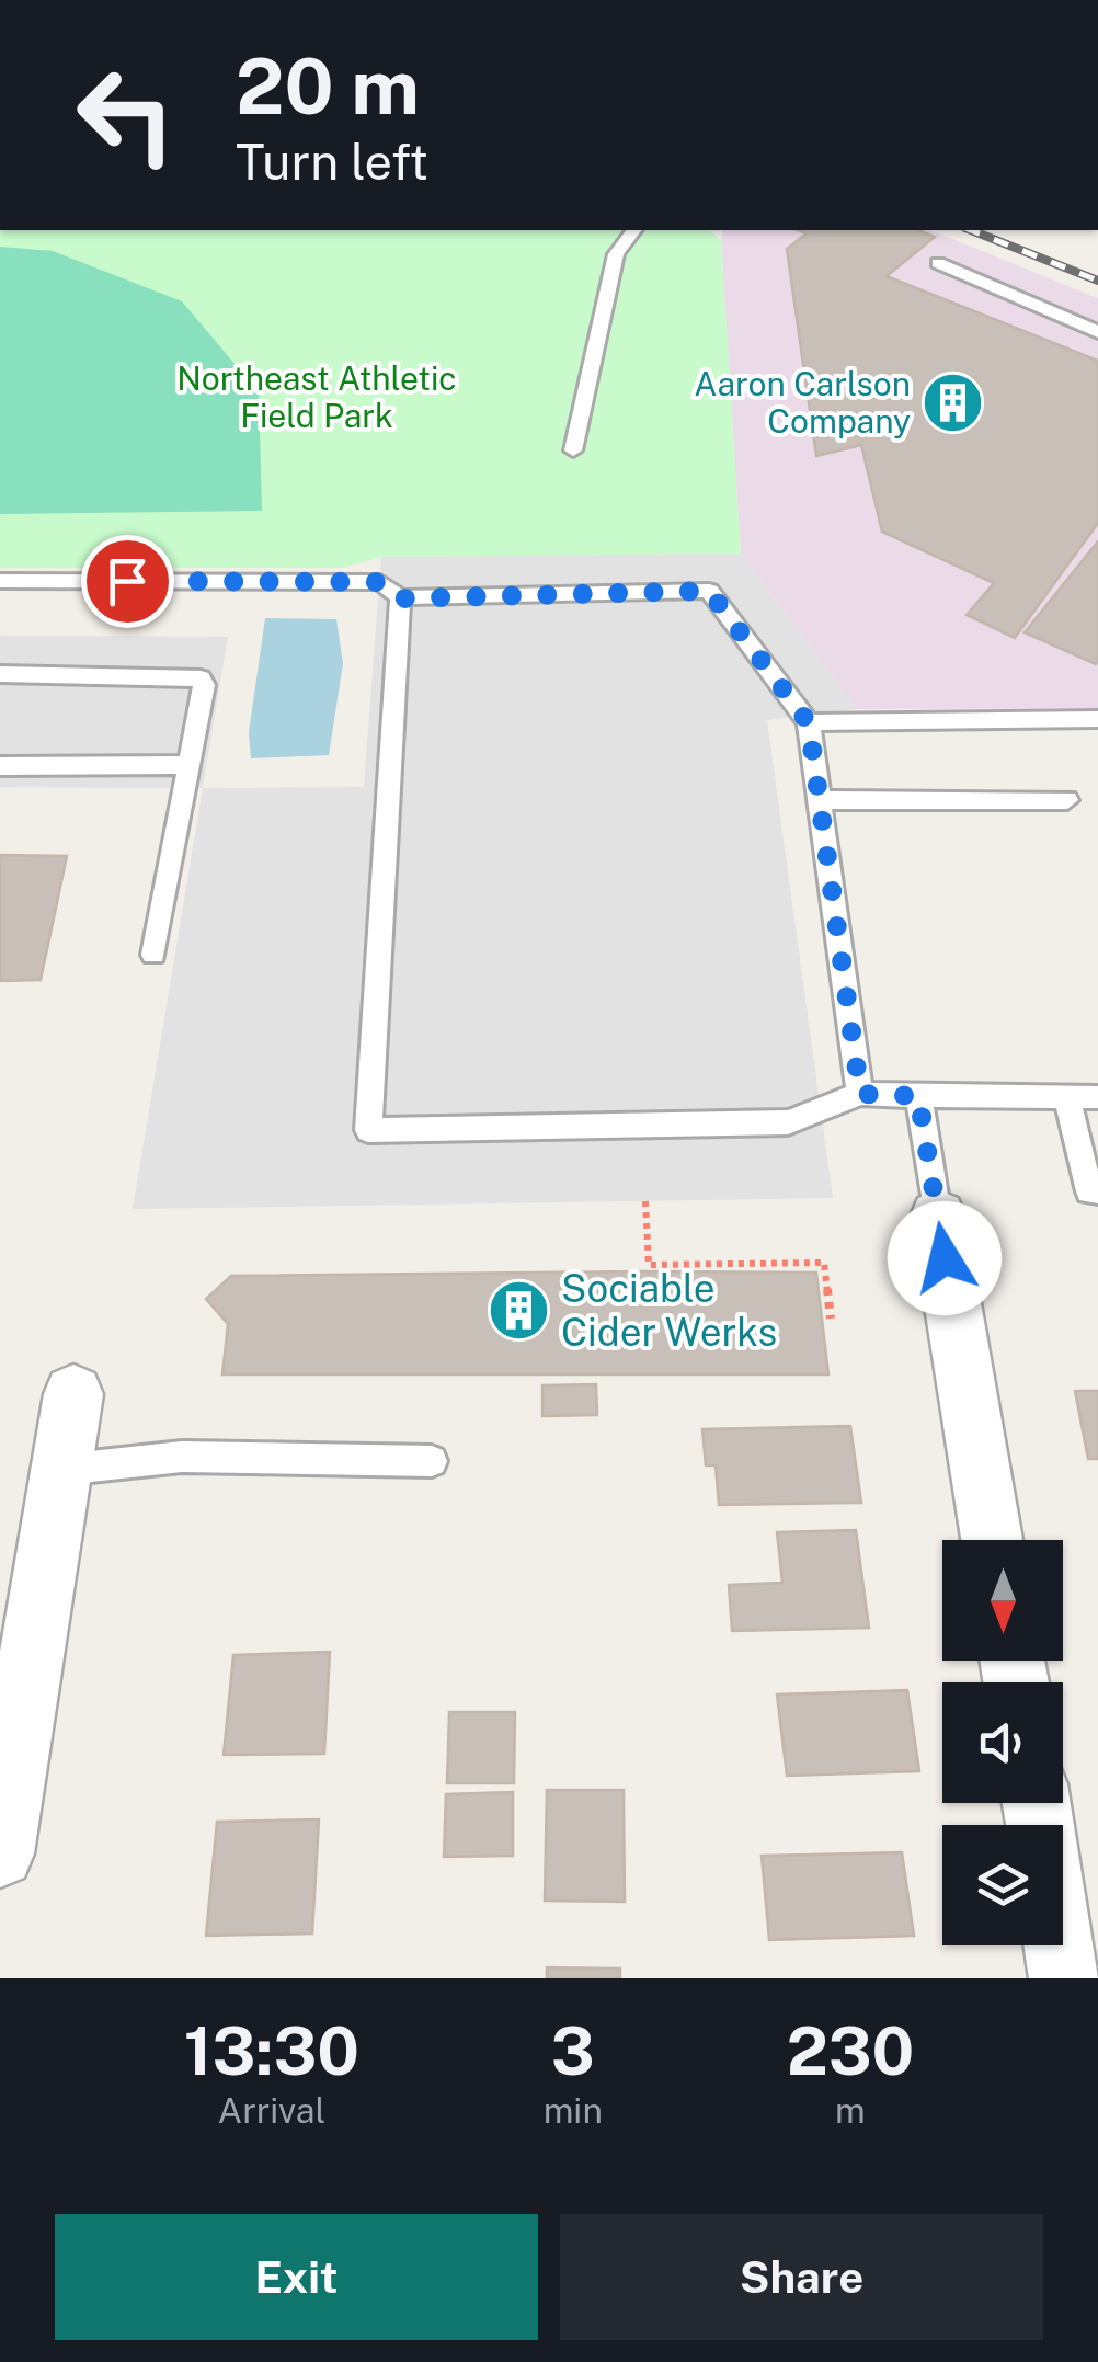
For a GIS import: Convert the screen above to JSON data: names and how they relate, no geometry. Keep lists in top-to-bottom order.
{
  "parks": ["Northeast Athletic Field Park"],
  "places": {
    "building": ["Aaron Carlson Company", "Sociable Cider Werks"]
  },
  "north": "bottom",
  "page": {
    "turn": ["20 m", "Turn left"],
    "eta": [
      "13:30",
      "Arrival",
      "3",
      "min",
      "230",
      "m"
    ],
    "buttons": ["Exit", "Share"]
  }
}
